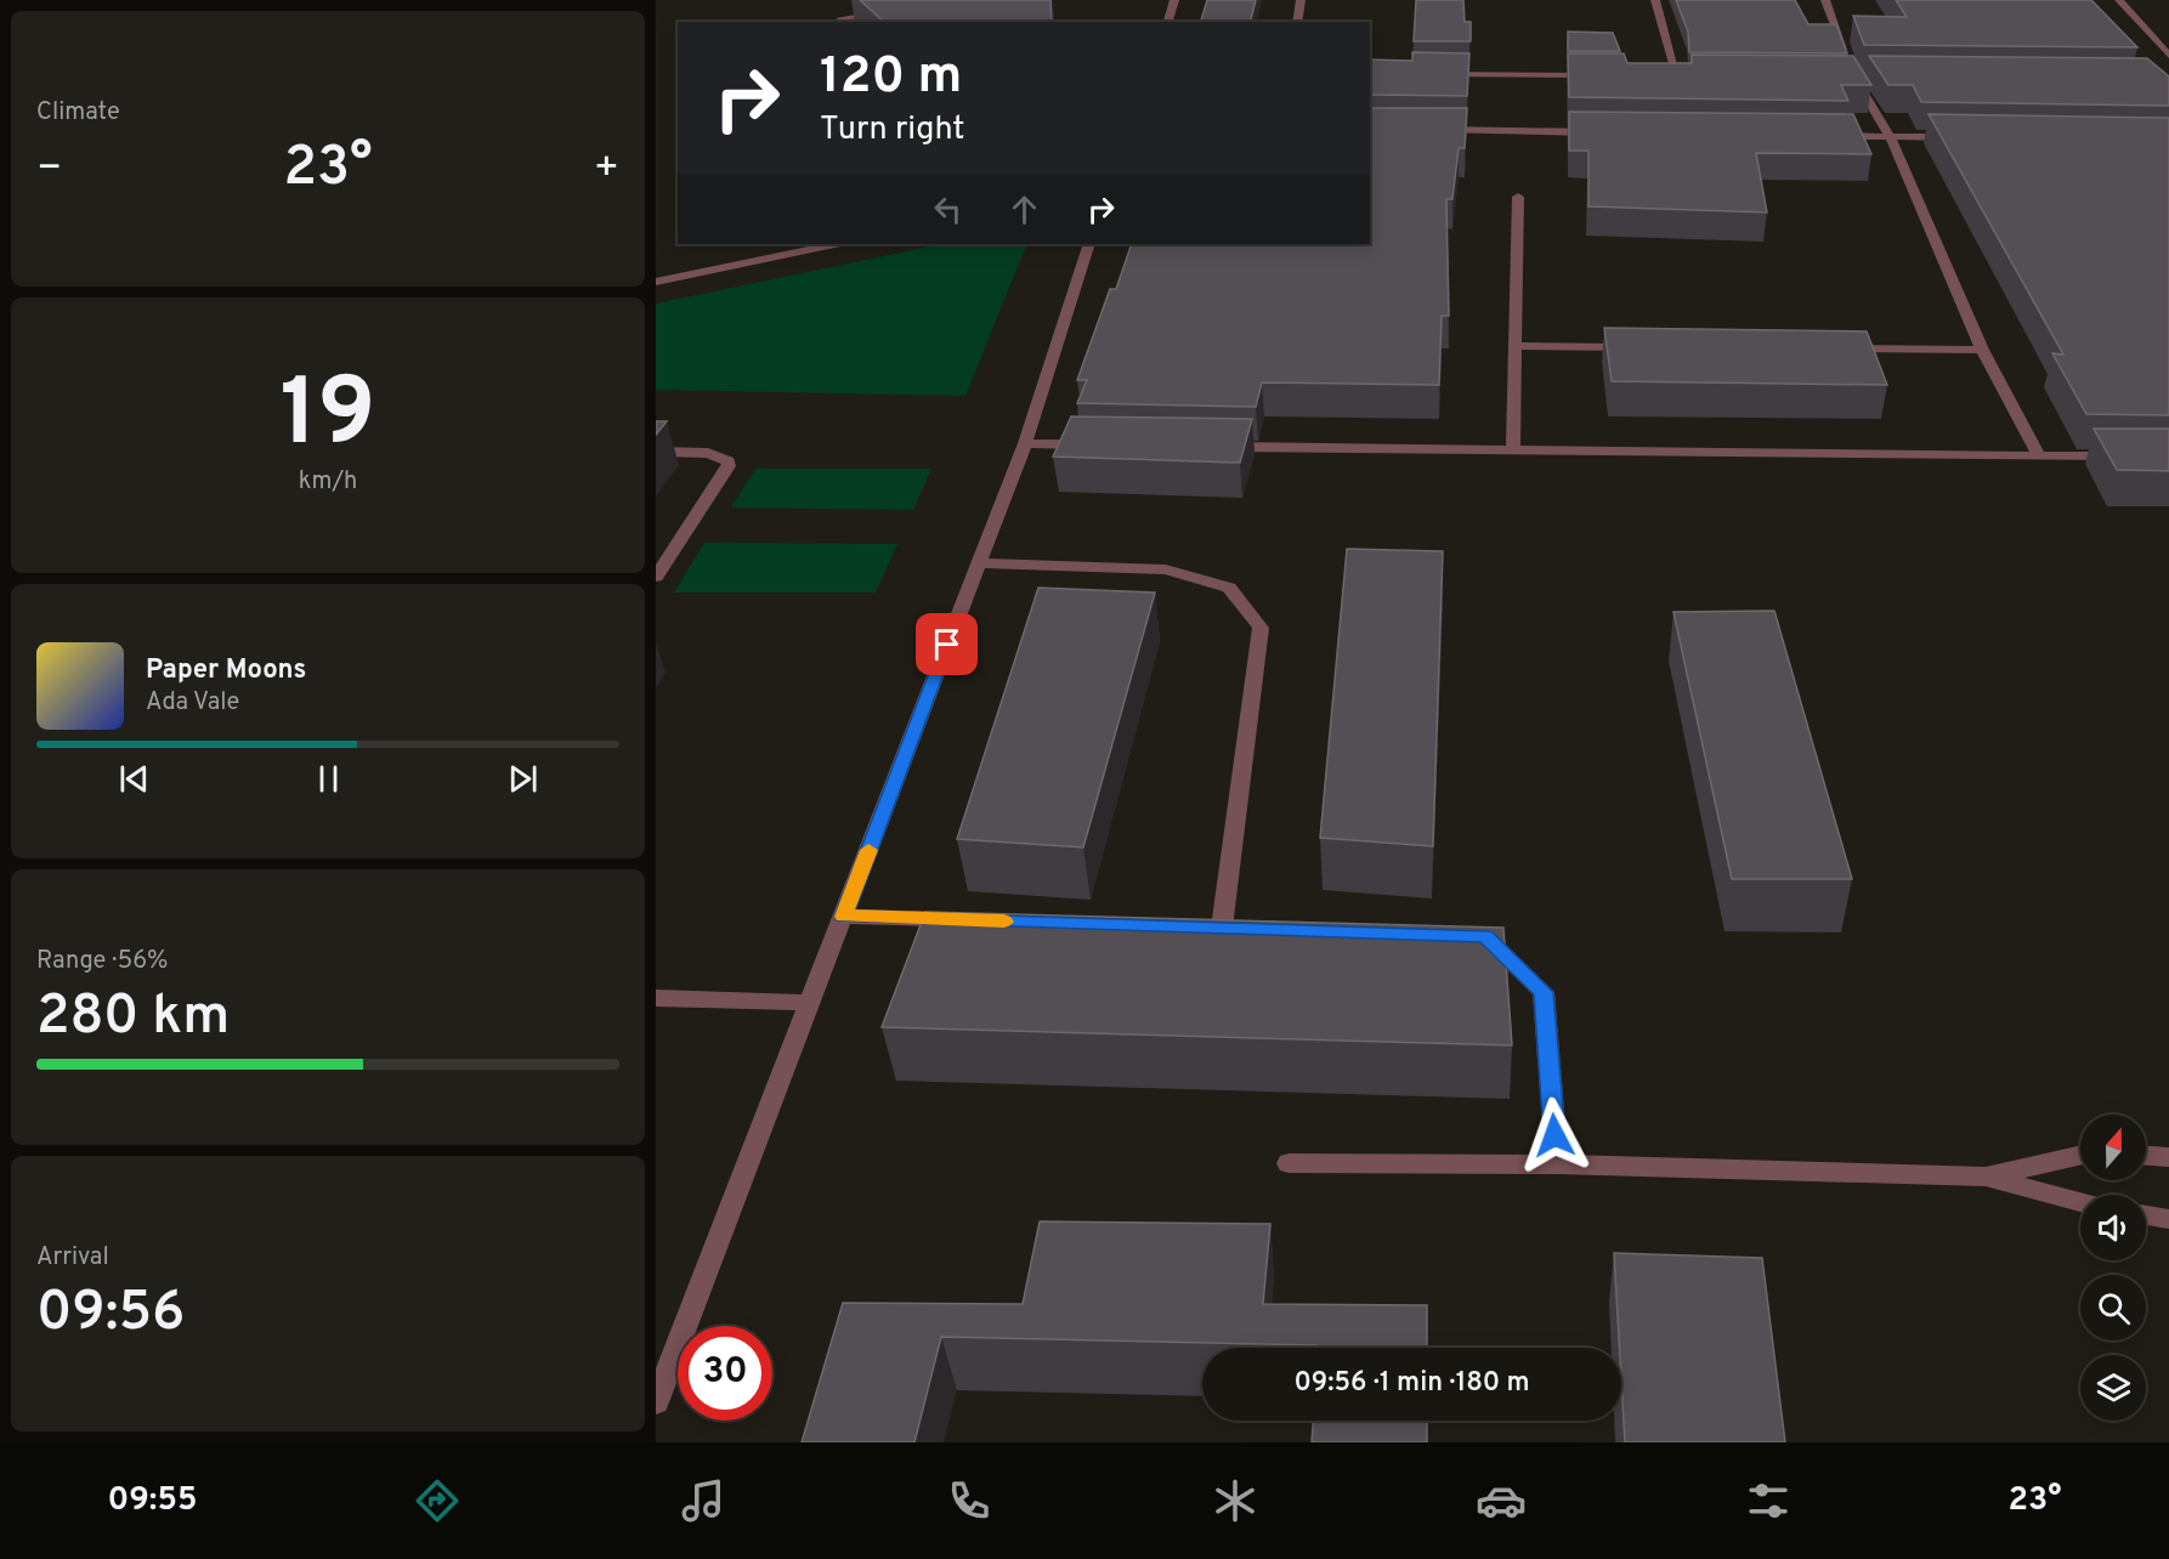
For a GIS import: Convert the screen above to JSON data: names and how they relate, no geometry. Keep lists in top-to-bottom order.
{
  "north": "top",
  "page": {
    "tile": [
      "Climate",
      ["19", "km/h"],
      ["Range · 56%", "280 km"],
      ["Arrival", "09:56"]
    ],
    "turn": ["120 m", "Turn right"],
    "heat": ["−", "23°", "+"],
    "song": ["Paper Moons", "Ada Vale"],
    "limit": "30",
    "trip": "09:56 · 1 min · 180 m",
    "tabs": ["09:55", "23°"]
  }
}
